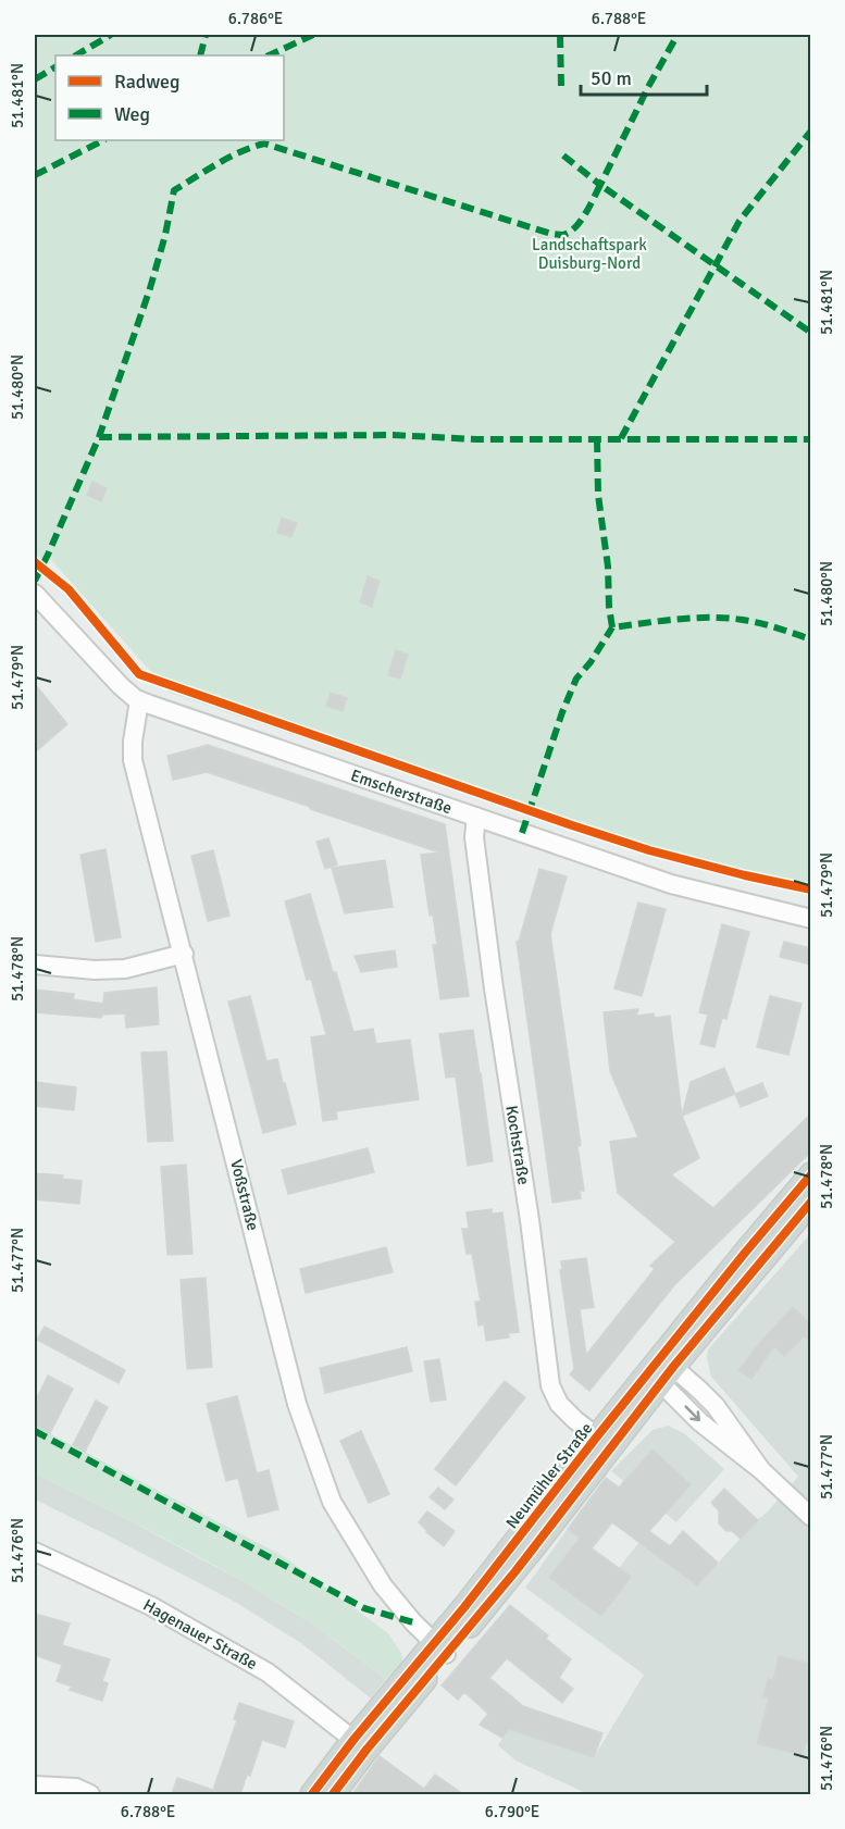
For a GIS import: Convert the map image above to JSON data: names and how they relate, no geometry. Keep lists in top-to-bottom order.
{
  "streets": {
    "main road": ["Neumühler Straße"],
    "street": [
      "Emscherstraße",
      "Kochstraße",
      "Voßstraße",
      "Hagenauer Straße"
    ]
  },
  "crossings": [
    ["Emscherstraße", "Kochstraße"],
    ["Emscherstraße", "Voßstraße"],
    ["Kochstraße", "Neumühler Straße"],
    ["Voßstraße", "Neumühler Straße"],
    ["Neumühler Straße", "Hagenauer Straße"]
  ],
  "parks": ["Landschaftspark Duisburg-Nord"],
  "legend": ["Radweg", "Weg"],
  "scale_bar": "50 m",
  "coordinates": [
    "6.786°E",
    "6.788°E",
    "51.481°N",
    "51.480°N",
    "51.479°N",
    "51.478°N",
    "51.477°N",
    "51.476°N",
    "6.790°E"
  ]
}
